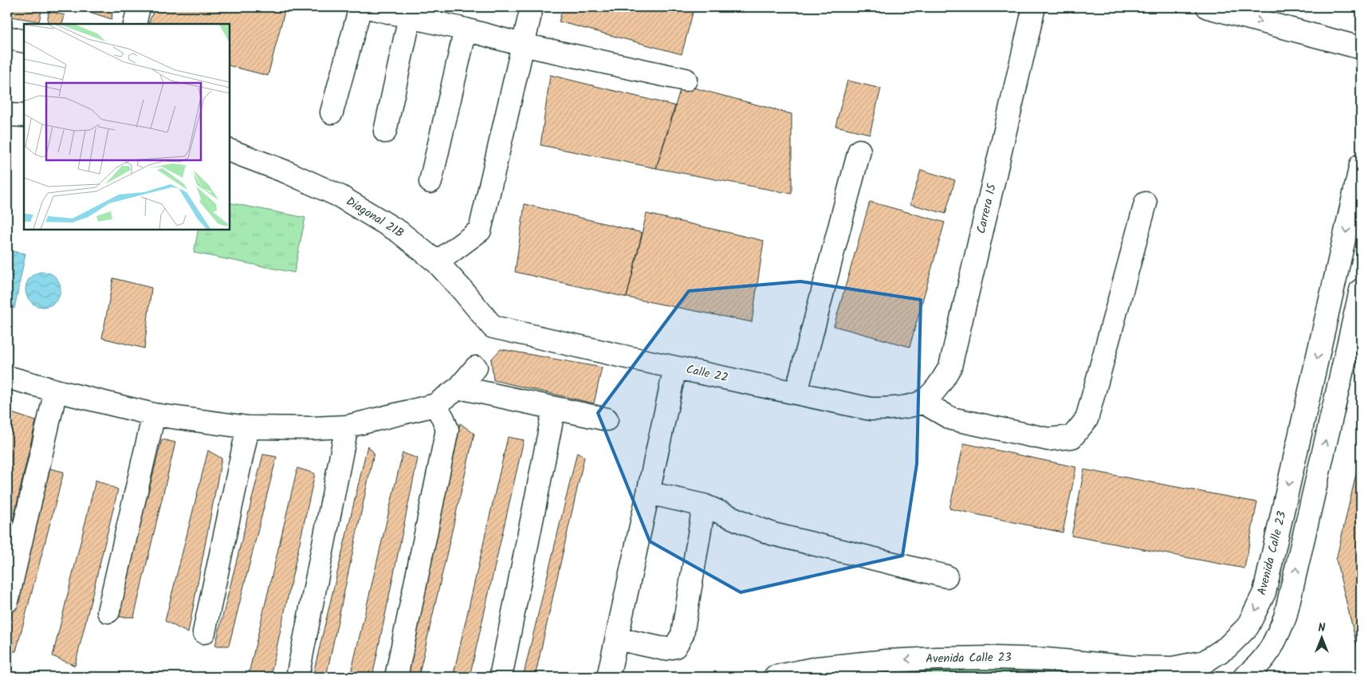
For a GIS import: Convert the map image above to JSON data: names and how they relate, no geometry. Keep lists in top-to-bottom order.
{
  "streets": {
    "main road": [
      "Carrera 15",
      "Diagonal 21B",
      "Calle 22",
      "Avenida Calle 23"
    ]
  },
  "crossings": [
    ["Carrera 15", "Calle 22"],
    ["Diagonal 21B", "Calle 22"]
  ],
  "one_way": ["Avenida Calle 23"],
  "north": "top"
}
